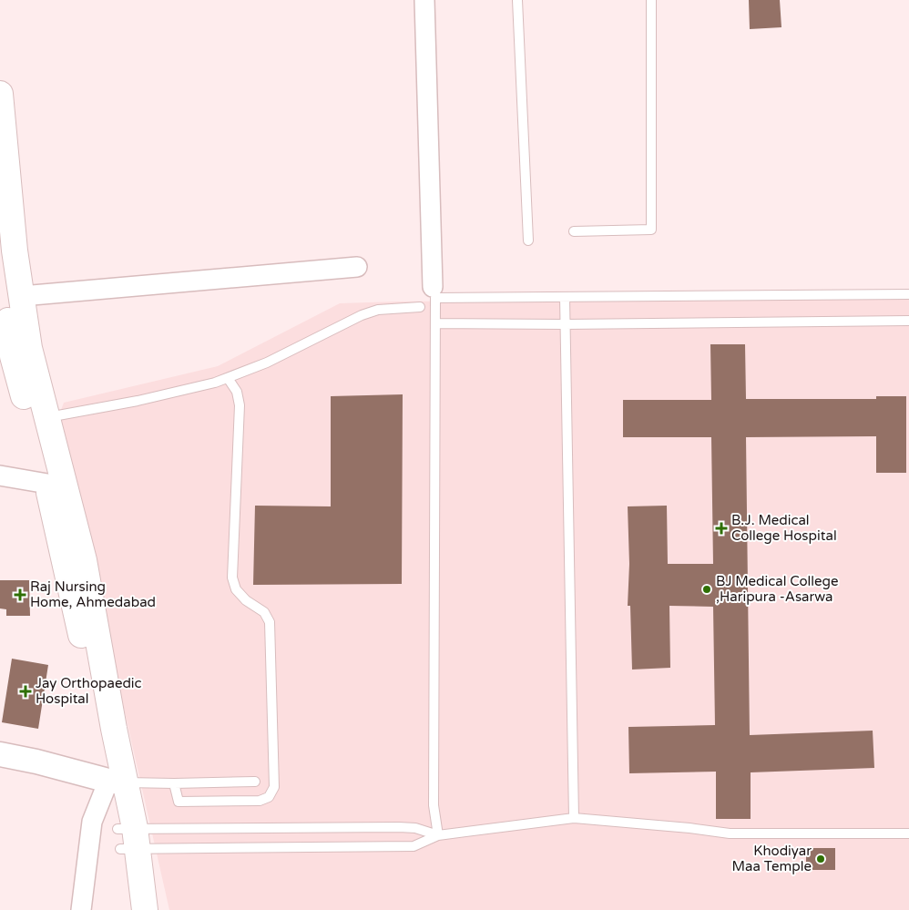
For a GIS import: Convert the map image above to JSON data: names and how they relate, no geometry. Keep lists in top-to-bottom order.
{
  "places": {
    "health": ["B.J. Medical College Hospital", "Raj Nursing Home, Ahmedabad", "Jay Orthopaedic Hospital"],
    "other": ["BJ Medical College ,Haripura -Asarwa", "Khodiyar Maa Temple"]
  }
}
